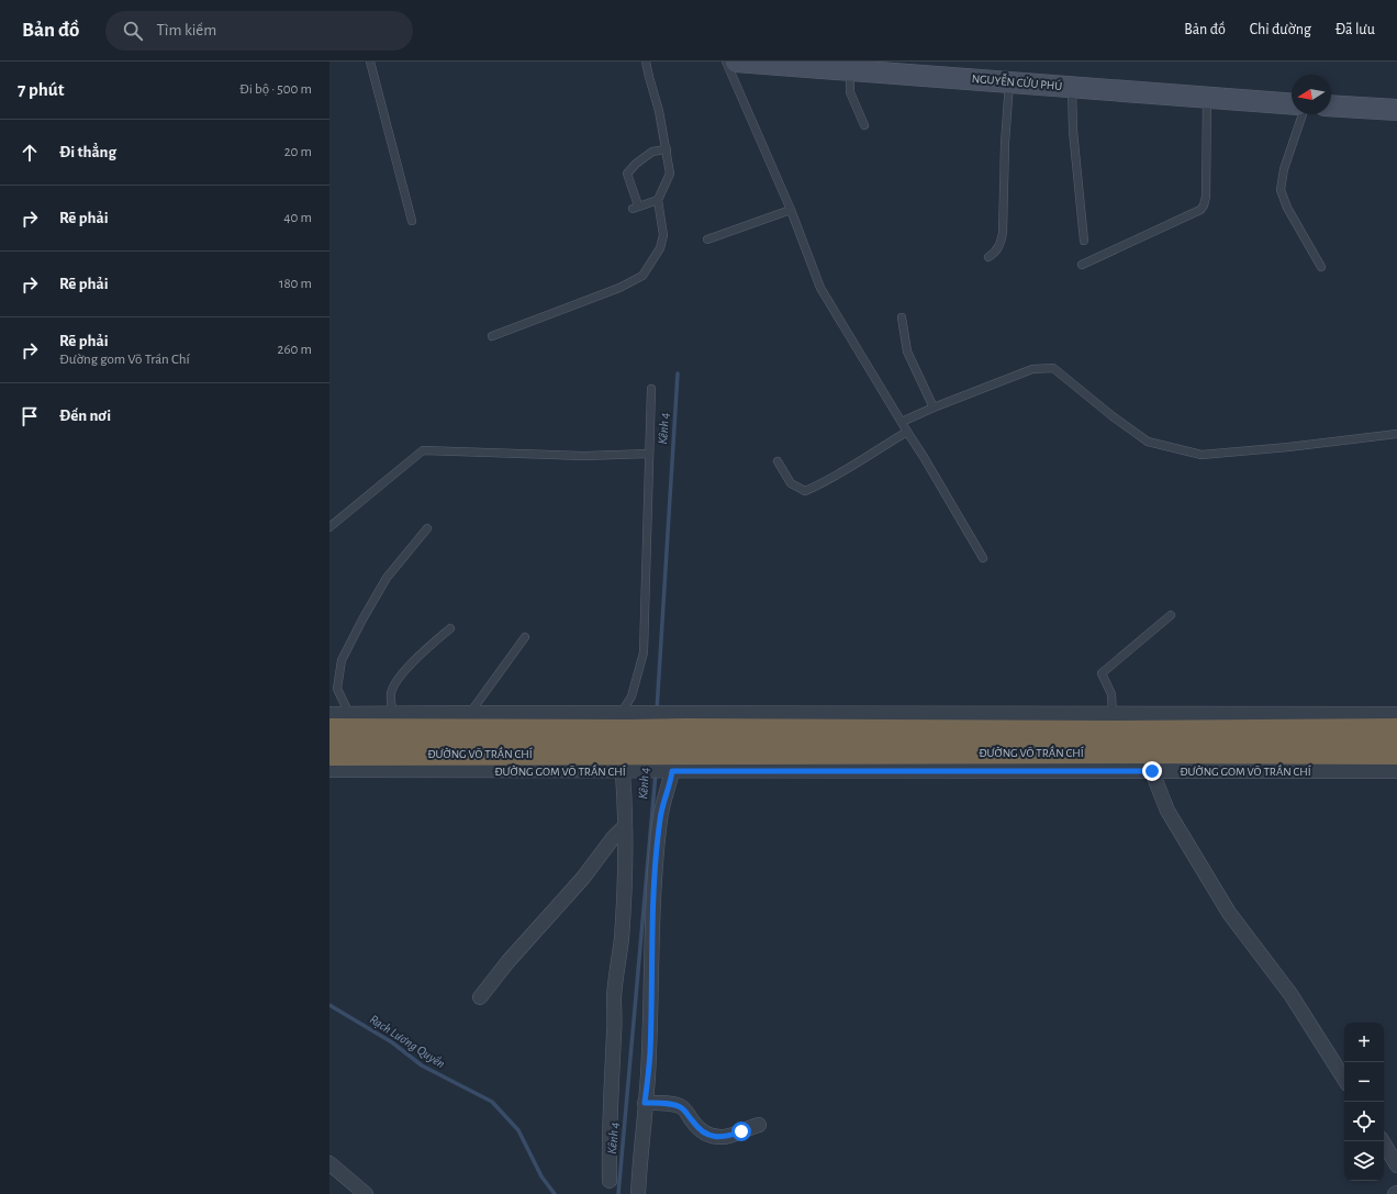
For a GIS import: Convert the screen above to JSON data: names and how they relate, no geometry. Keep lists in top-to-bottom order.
{
  "streets": {
    "highway": ["ĐƯỜNG VÕ TRẦN CHÍ"],
    "main road": ["NGUYỄN CỬU PHÚ"],
    "street": ["ĐƯỜNG GOM VÕ TRẦN CHÍ"]
  },
  "crossings": [
    ["ĐƯỜNG VÕ TRẦN CHÍ", "ĐƯỜNG GOM VÕ TRẦN CHÍ"]
  ],
  "water": ["Kênh 4", "Rạch Lương Quyền"],
  "north": "left",
  "page": {
    "header": "Bản đồ",
    "search": "Tìm kiếm",
    "nav": ["Bản đồ", "Chỉ đường", "Đã lưu"],
    "heading": ["7 phút", "Đi bộ · 500 m"],
    "list": [
      ["Đi thẳng", "20 m"],
      ["Rẽ phải", "40 m"],
      ["Rẽ phải", "180 m"],
      ["Rẽ phải", "Đường gom Võ Trần Chí", "260 m"],
      "Đến nơi"
    ],
    "map_buttons": ["+", "−"]
  }
}
